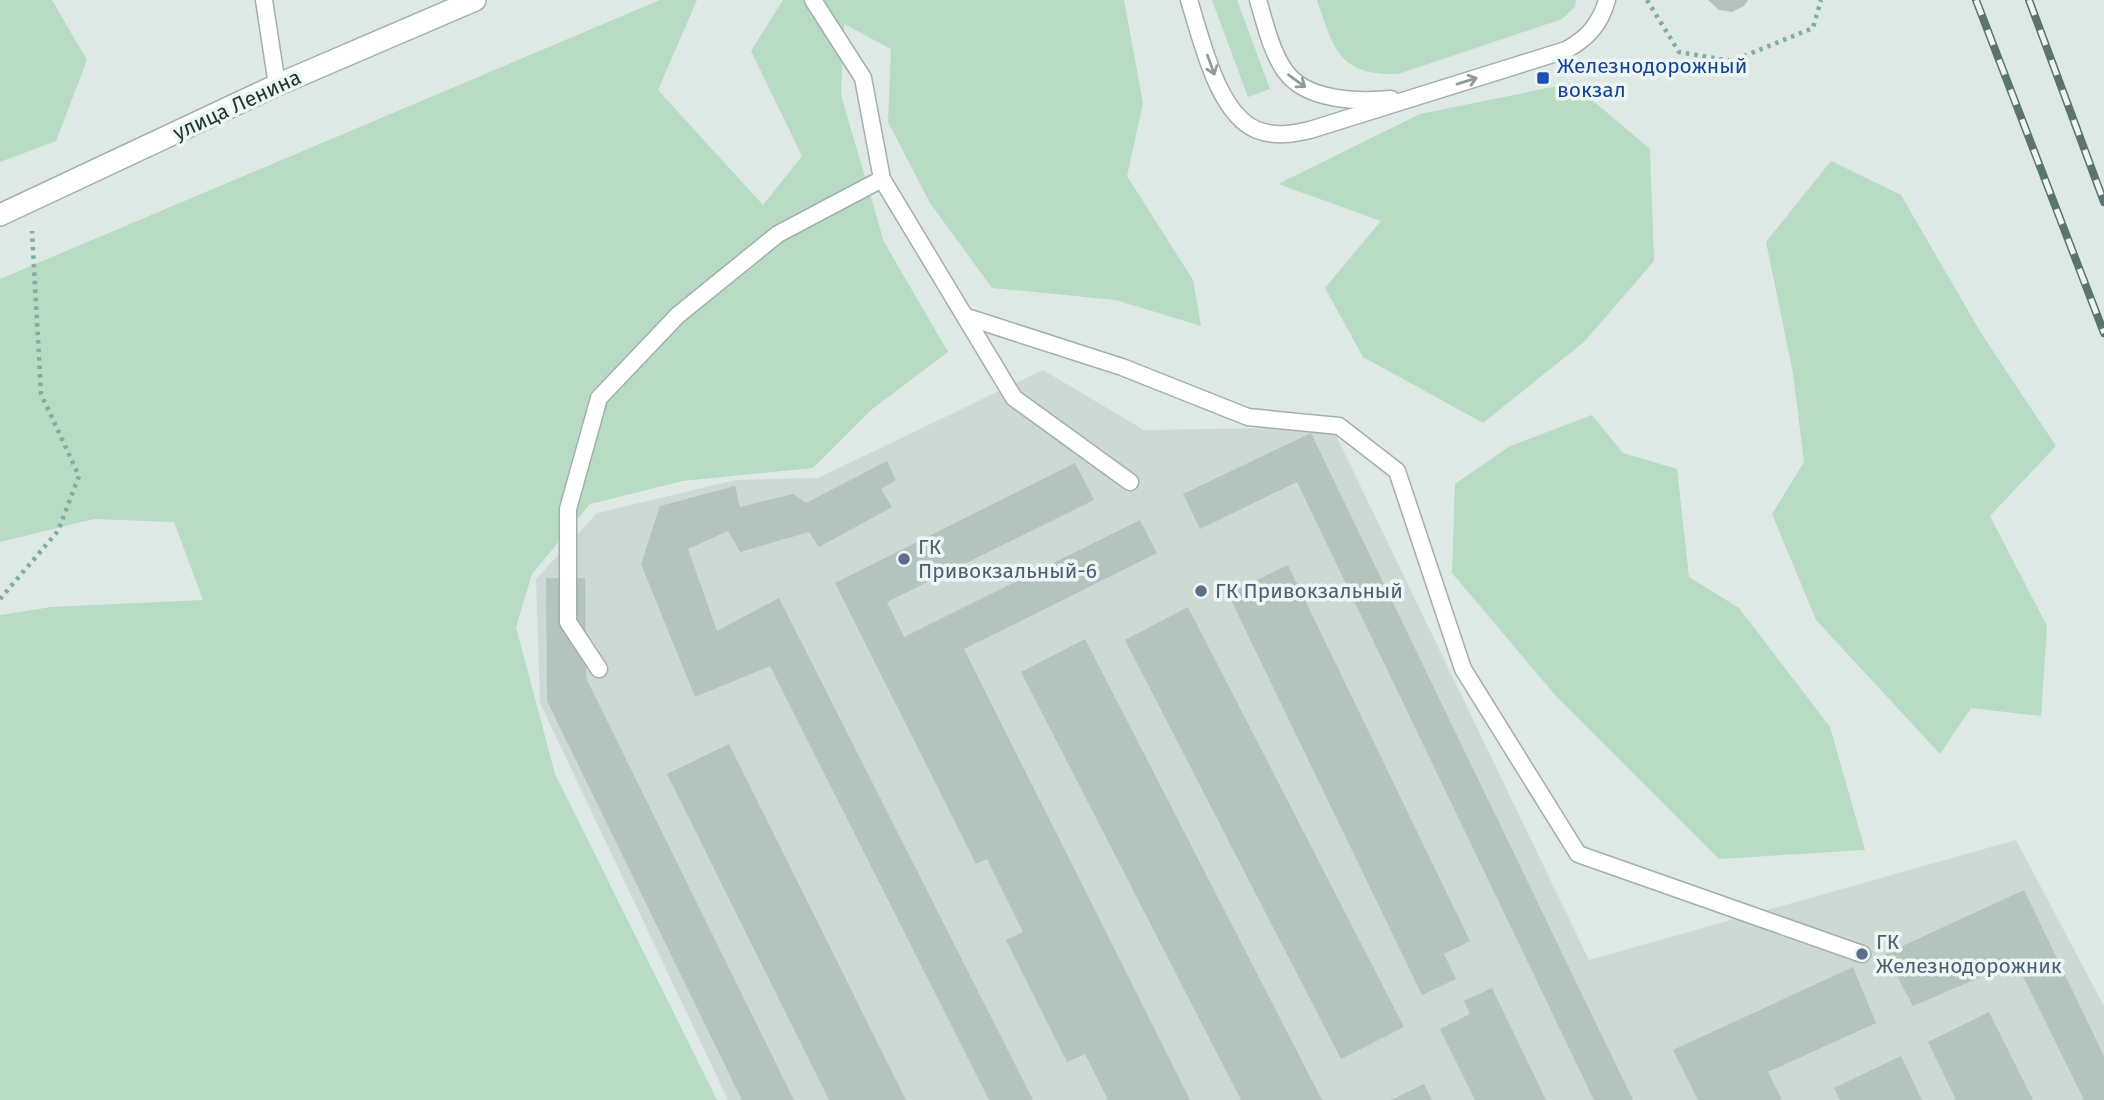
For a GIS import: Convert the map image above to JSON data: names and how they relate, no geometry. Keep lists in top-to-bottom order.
{
  "streets": {
    "street": ["улица Ленина"]
  },
  "places": {
    "transit": ["Железнодорожный вокзал"],
    "other": ["ГК Привокзальный-6", "ГК Привокзальный", "ГК Железнодорожник"]
  }
}
